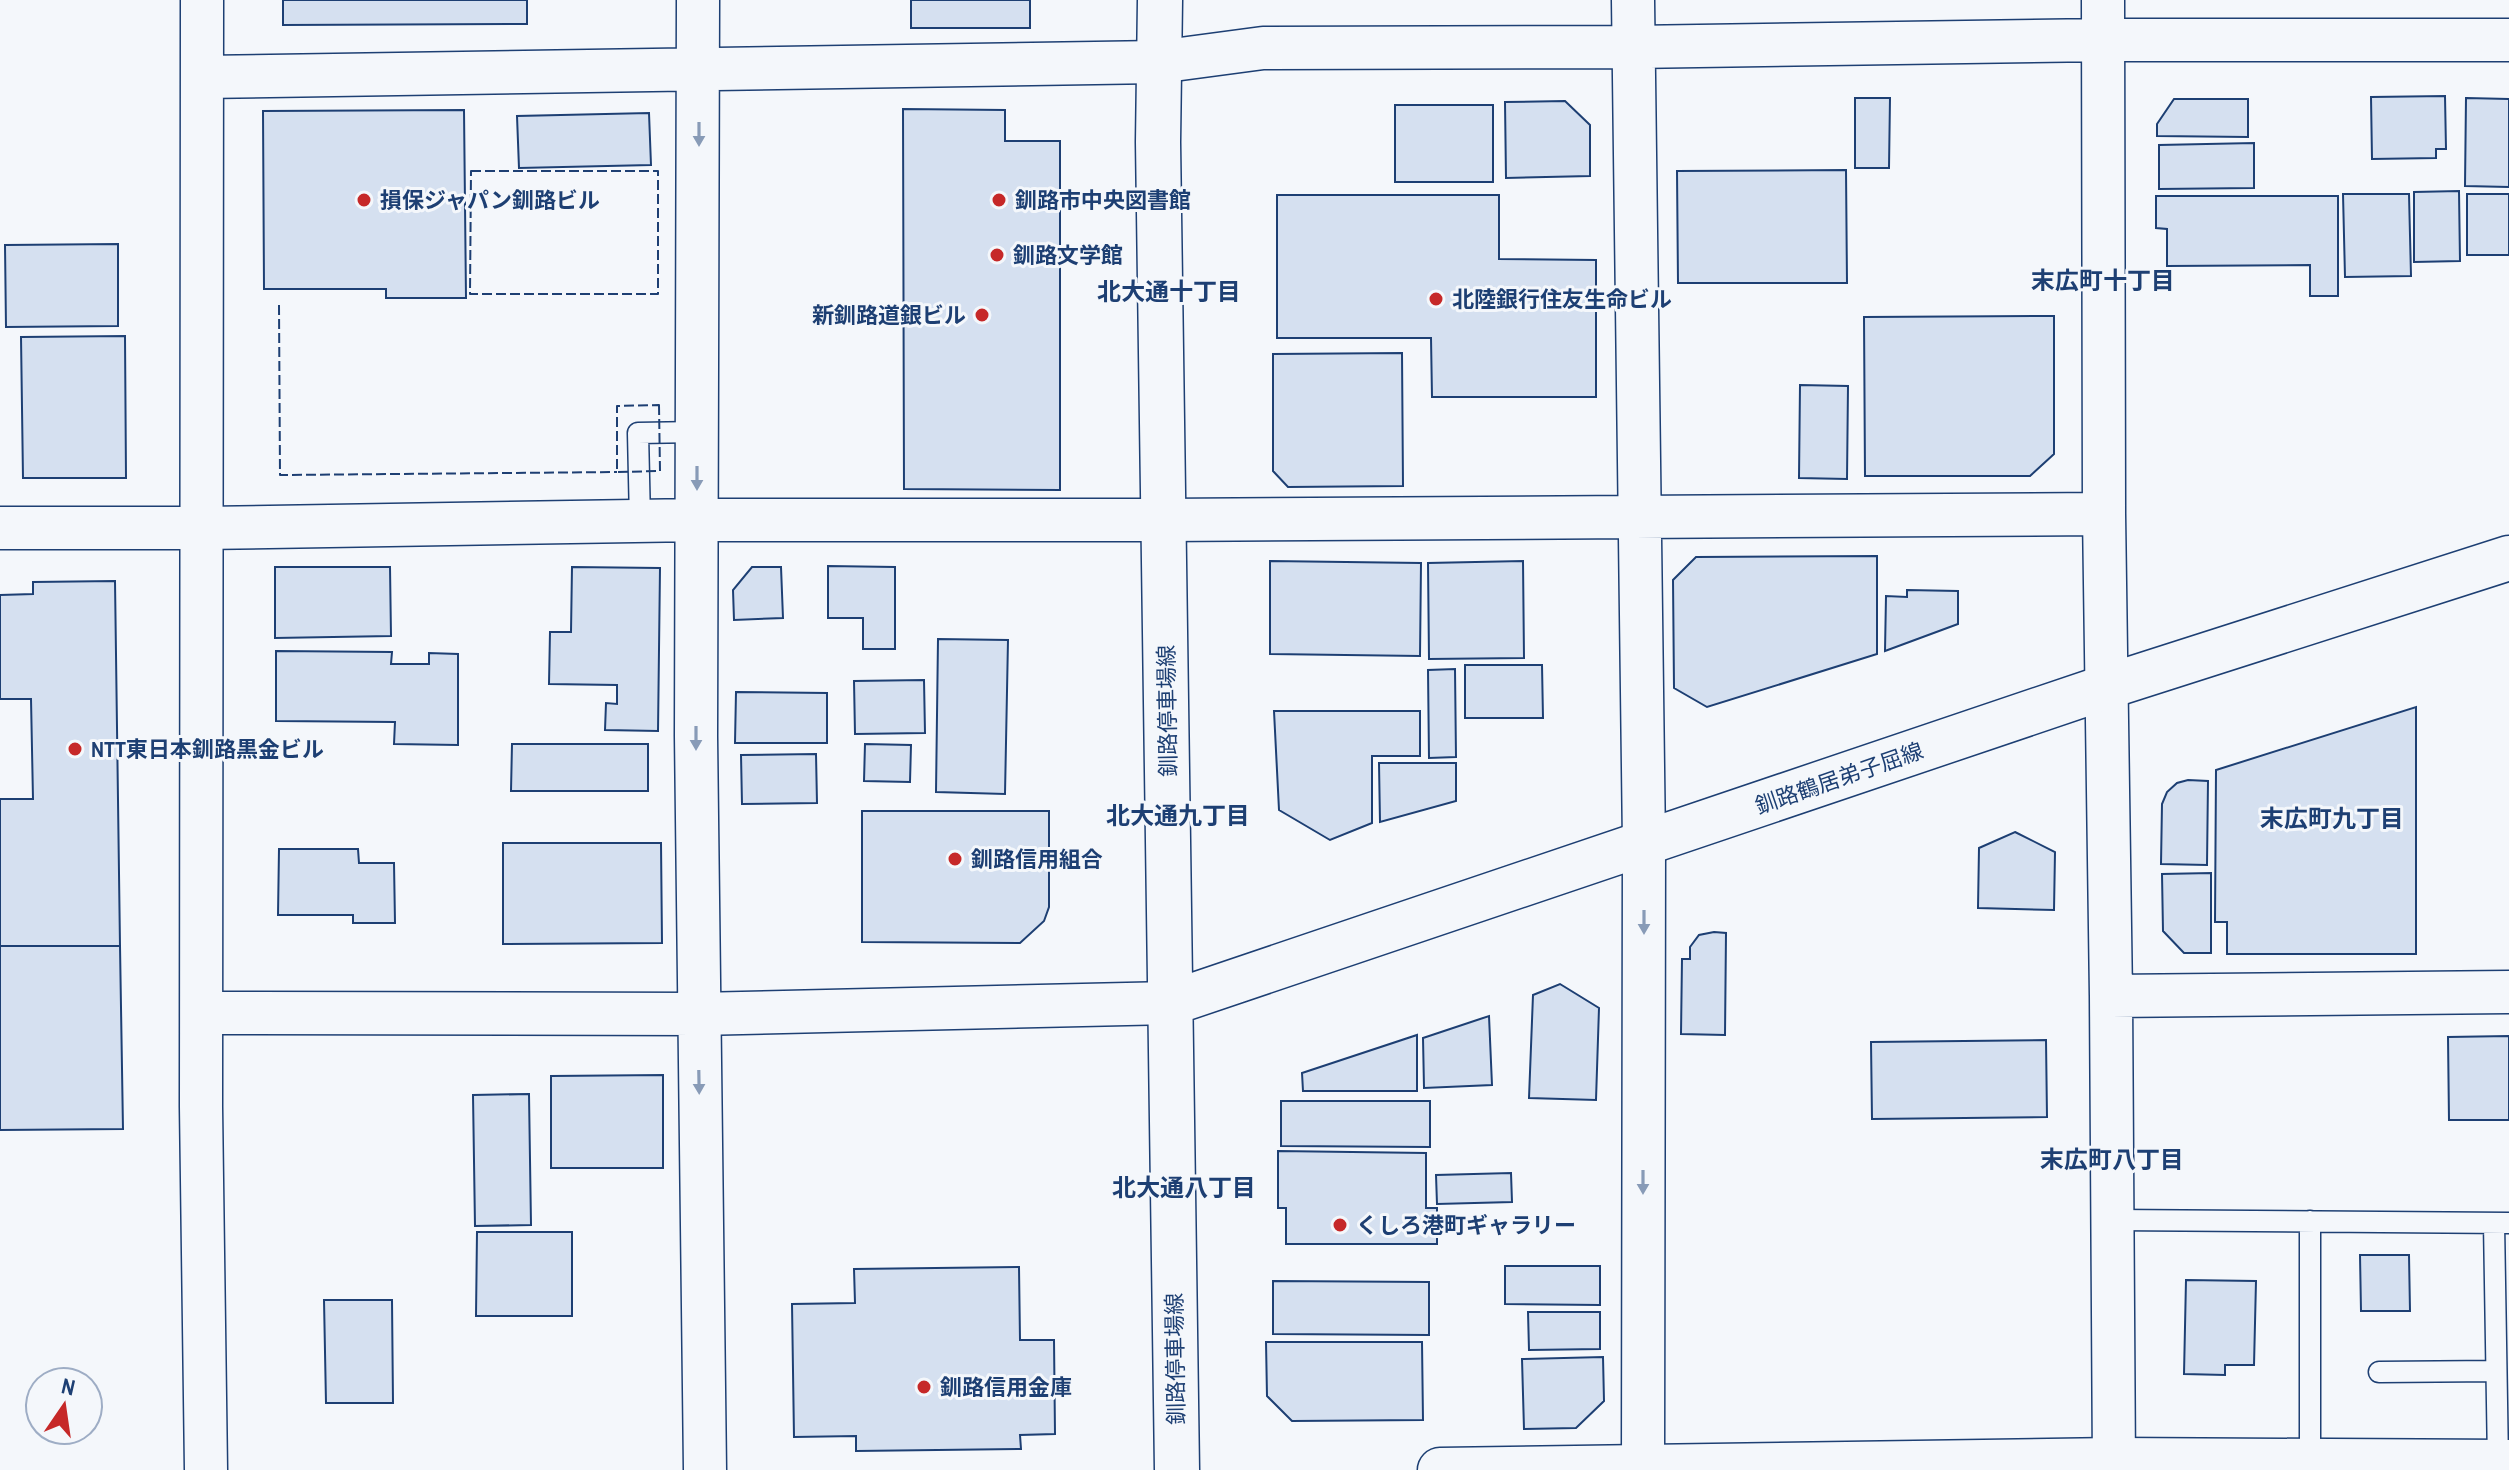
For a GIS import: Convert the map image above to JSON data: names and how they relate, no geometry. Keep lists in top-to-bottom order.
{
  "streets": {
    "main road": ["釧路停車場線", "釧路鶴居弟子屈線"]
  },
  "crossings": [
    ["釧路停車場線", "釧路鶴居弟子屈線"]
  ],
  "districts": [
    "末広町十丁目",
    "北大通十丁目",
    "北大通九丁目",
    "末広町九丁目",
    "末広町八丁目",
    "北大通八丁目"
  ],
  "places": [
    "損保ジャパン釧路ビル",
    "釧路市中央図書館",
    "釧路文学館",
    "北陸銀行住友生命ビル",
    "新釧路道銀ビル",
    "NTT東日本釧路黒金ビル",
    "釧路信用組合",
    "くしろ港町ギャラリー",
    "釧路信用金庫"
  ],
  "north": "top"
}
